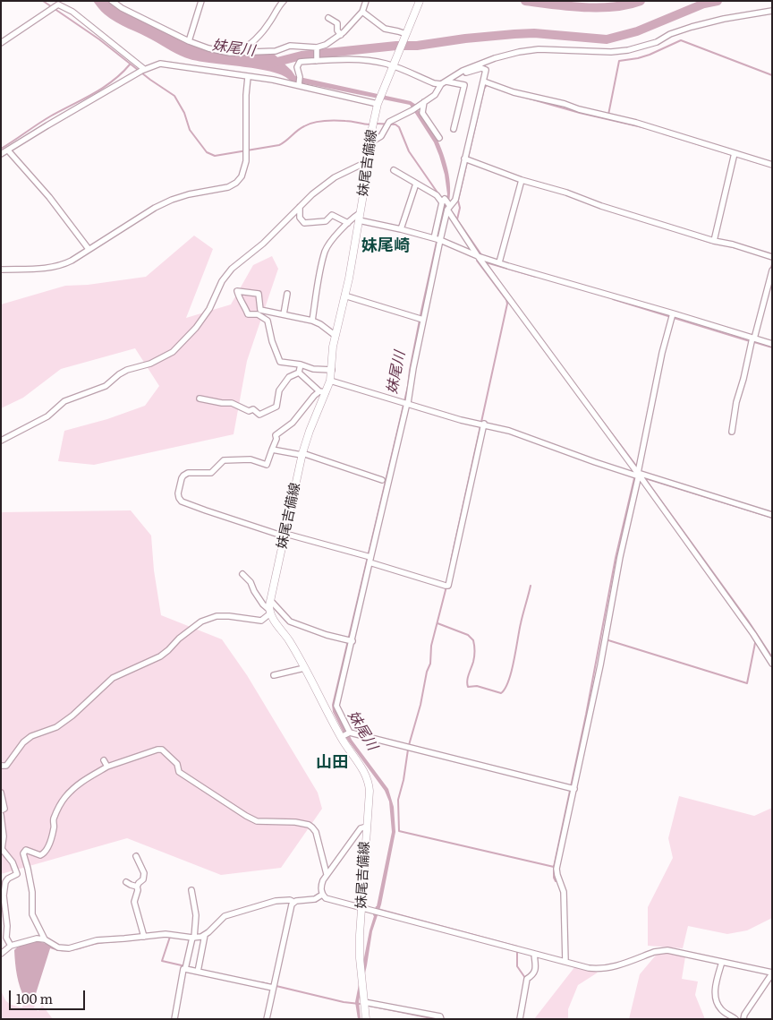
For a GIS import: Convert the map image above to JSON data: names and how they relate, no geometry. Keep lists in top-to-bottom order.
{
  "streets": {
    "main road": ["妹尾吉備線"]
  },
  "districts": ["妹尾崎", "山田"],
  "water": ["妹尾川"],
  "scale_bar": "100 m"
}
